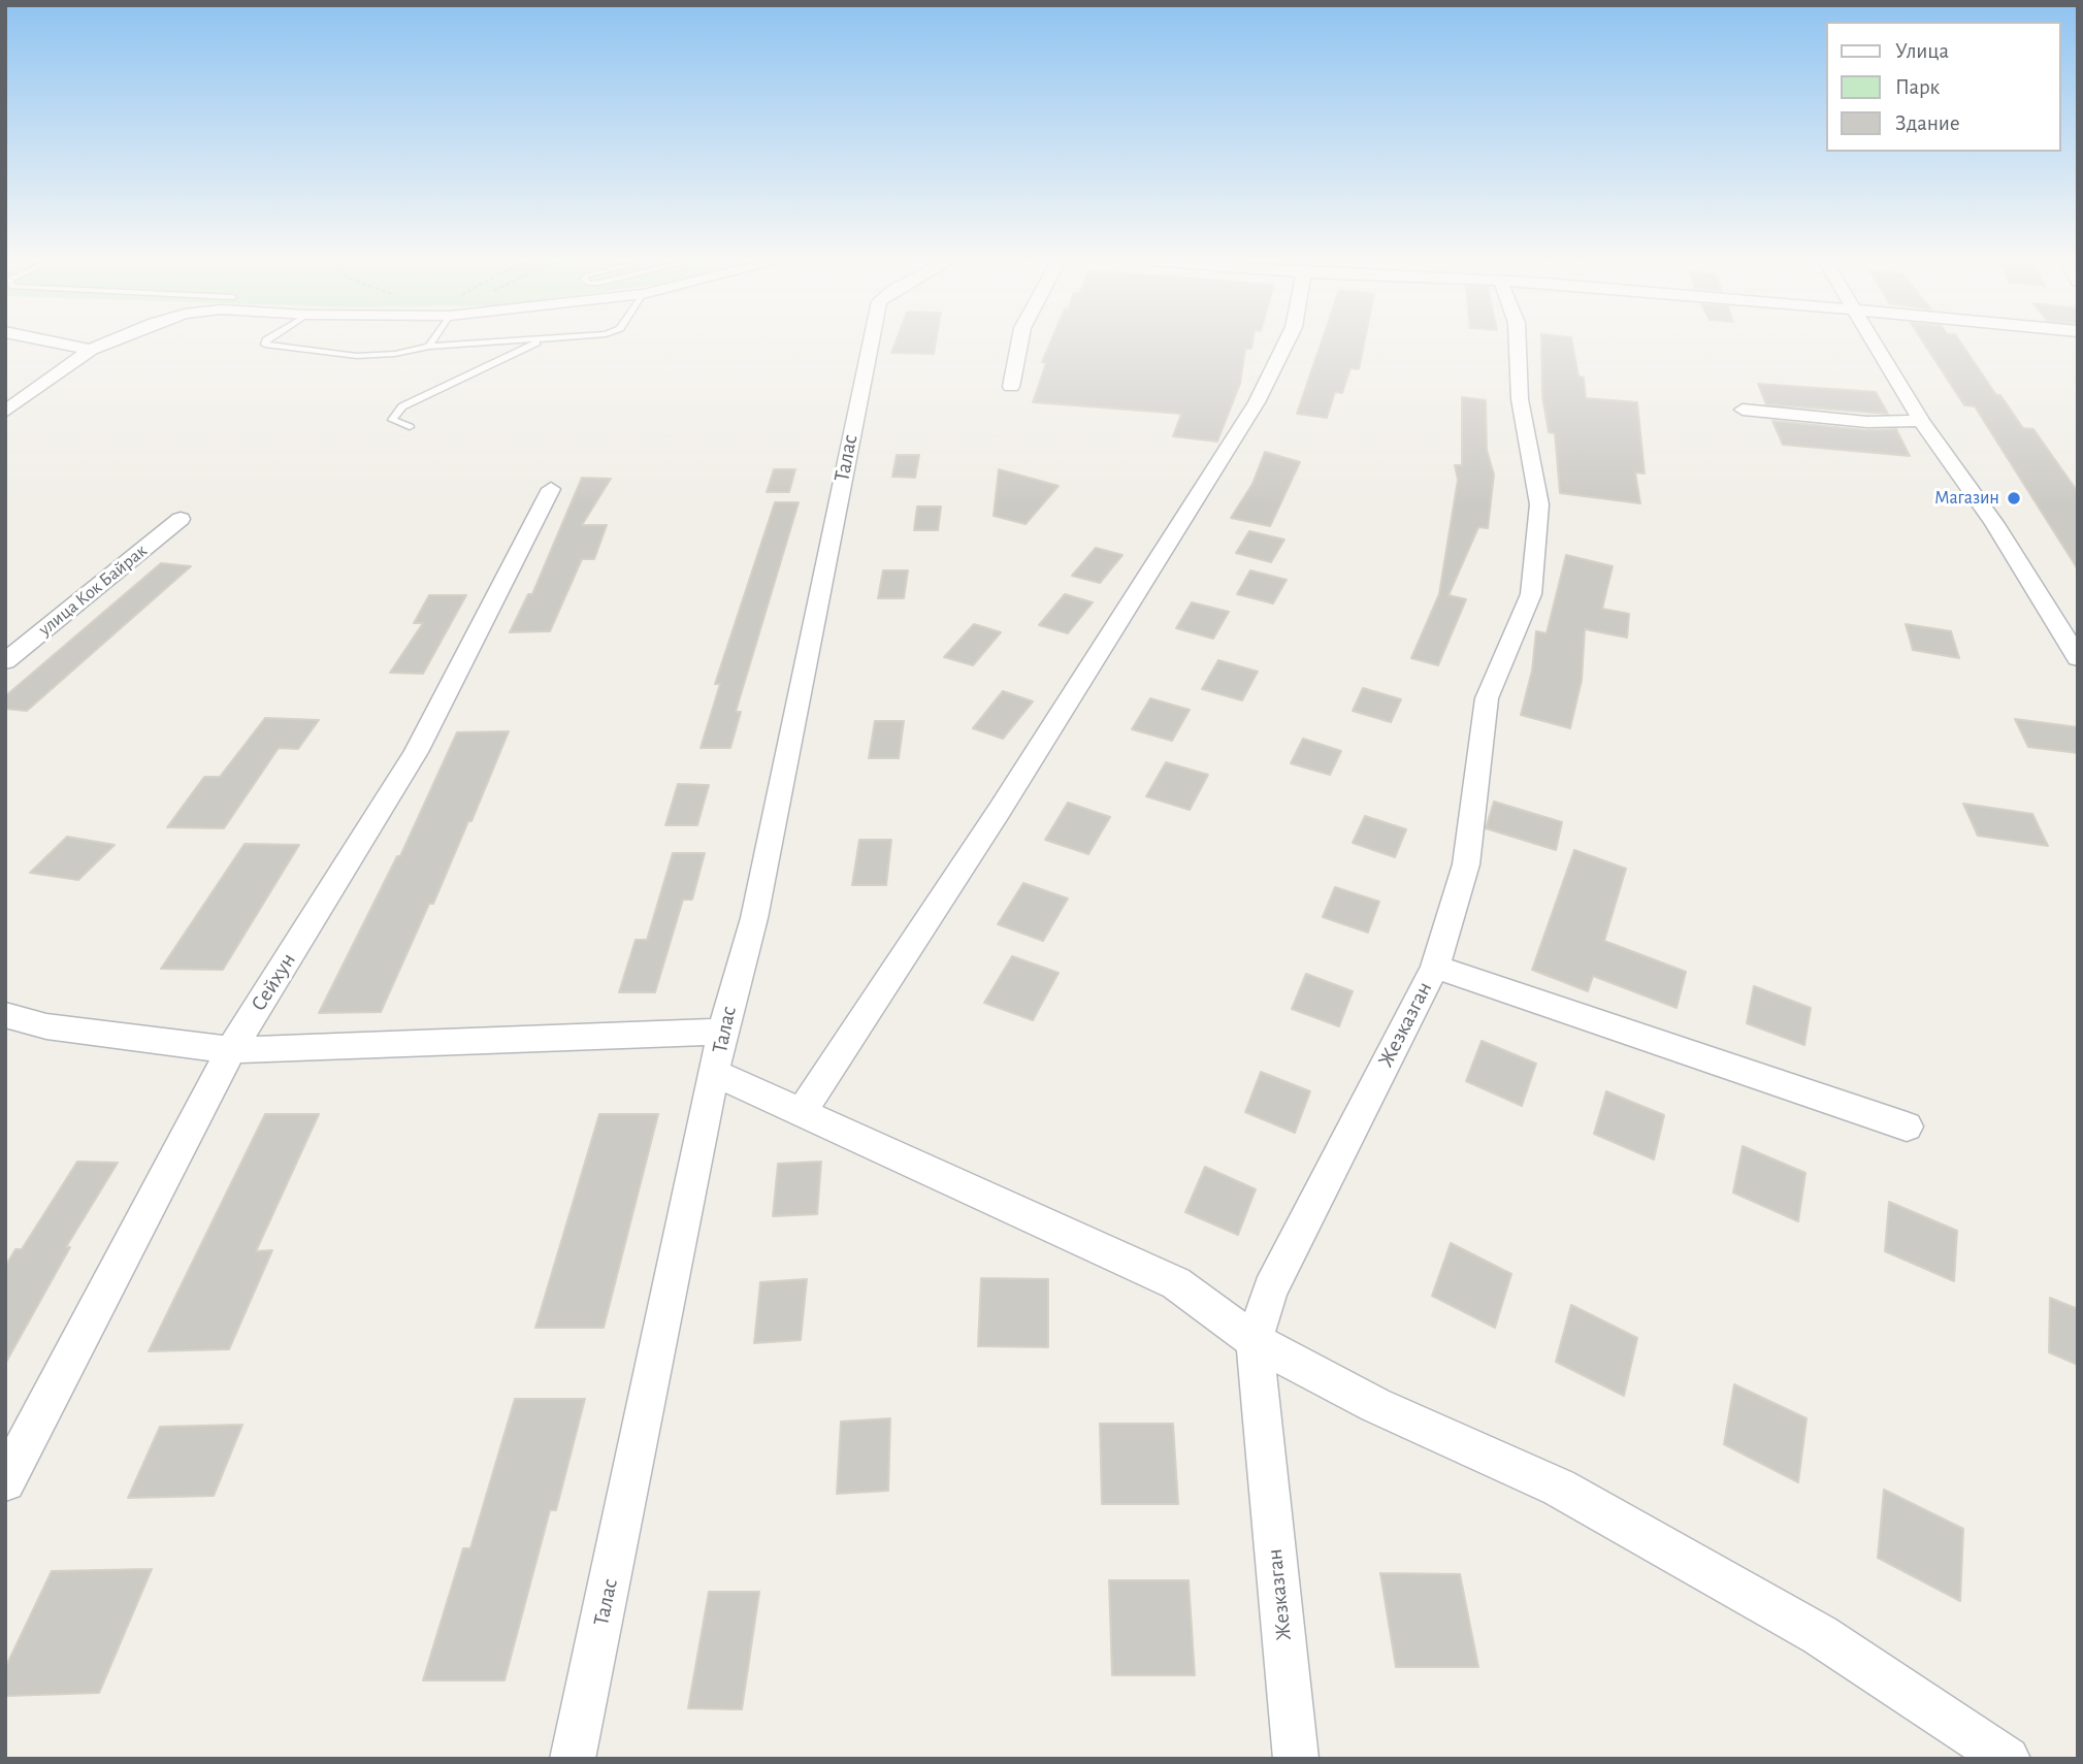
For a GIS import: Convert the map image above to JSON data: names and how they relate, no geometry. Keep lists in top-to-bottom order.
{
  "streets": {
    "street": [
      "Талас",
      "улица Кок Байрак",
      "Сейхун",
      "Жезказган"
    ]
  },
  "places": ["Магазин"],
  "legend": ["Улица", "Парк", "Здание"]
}
